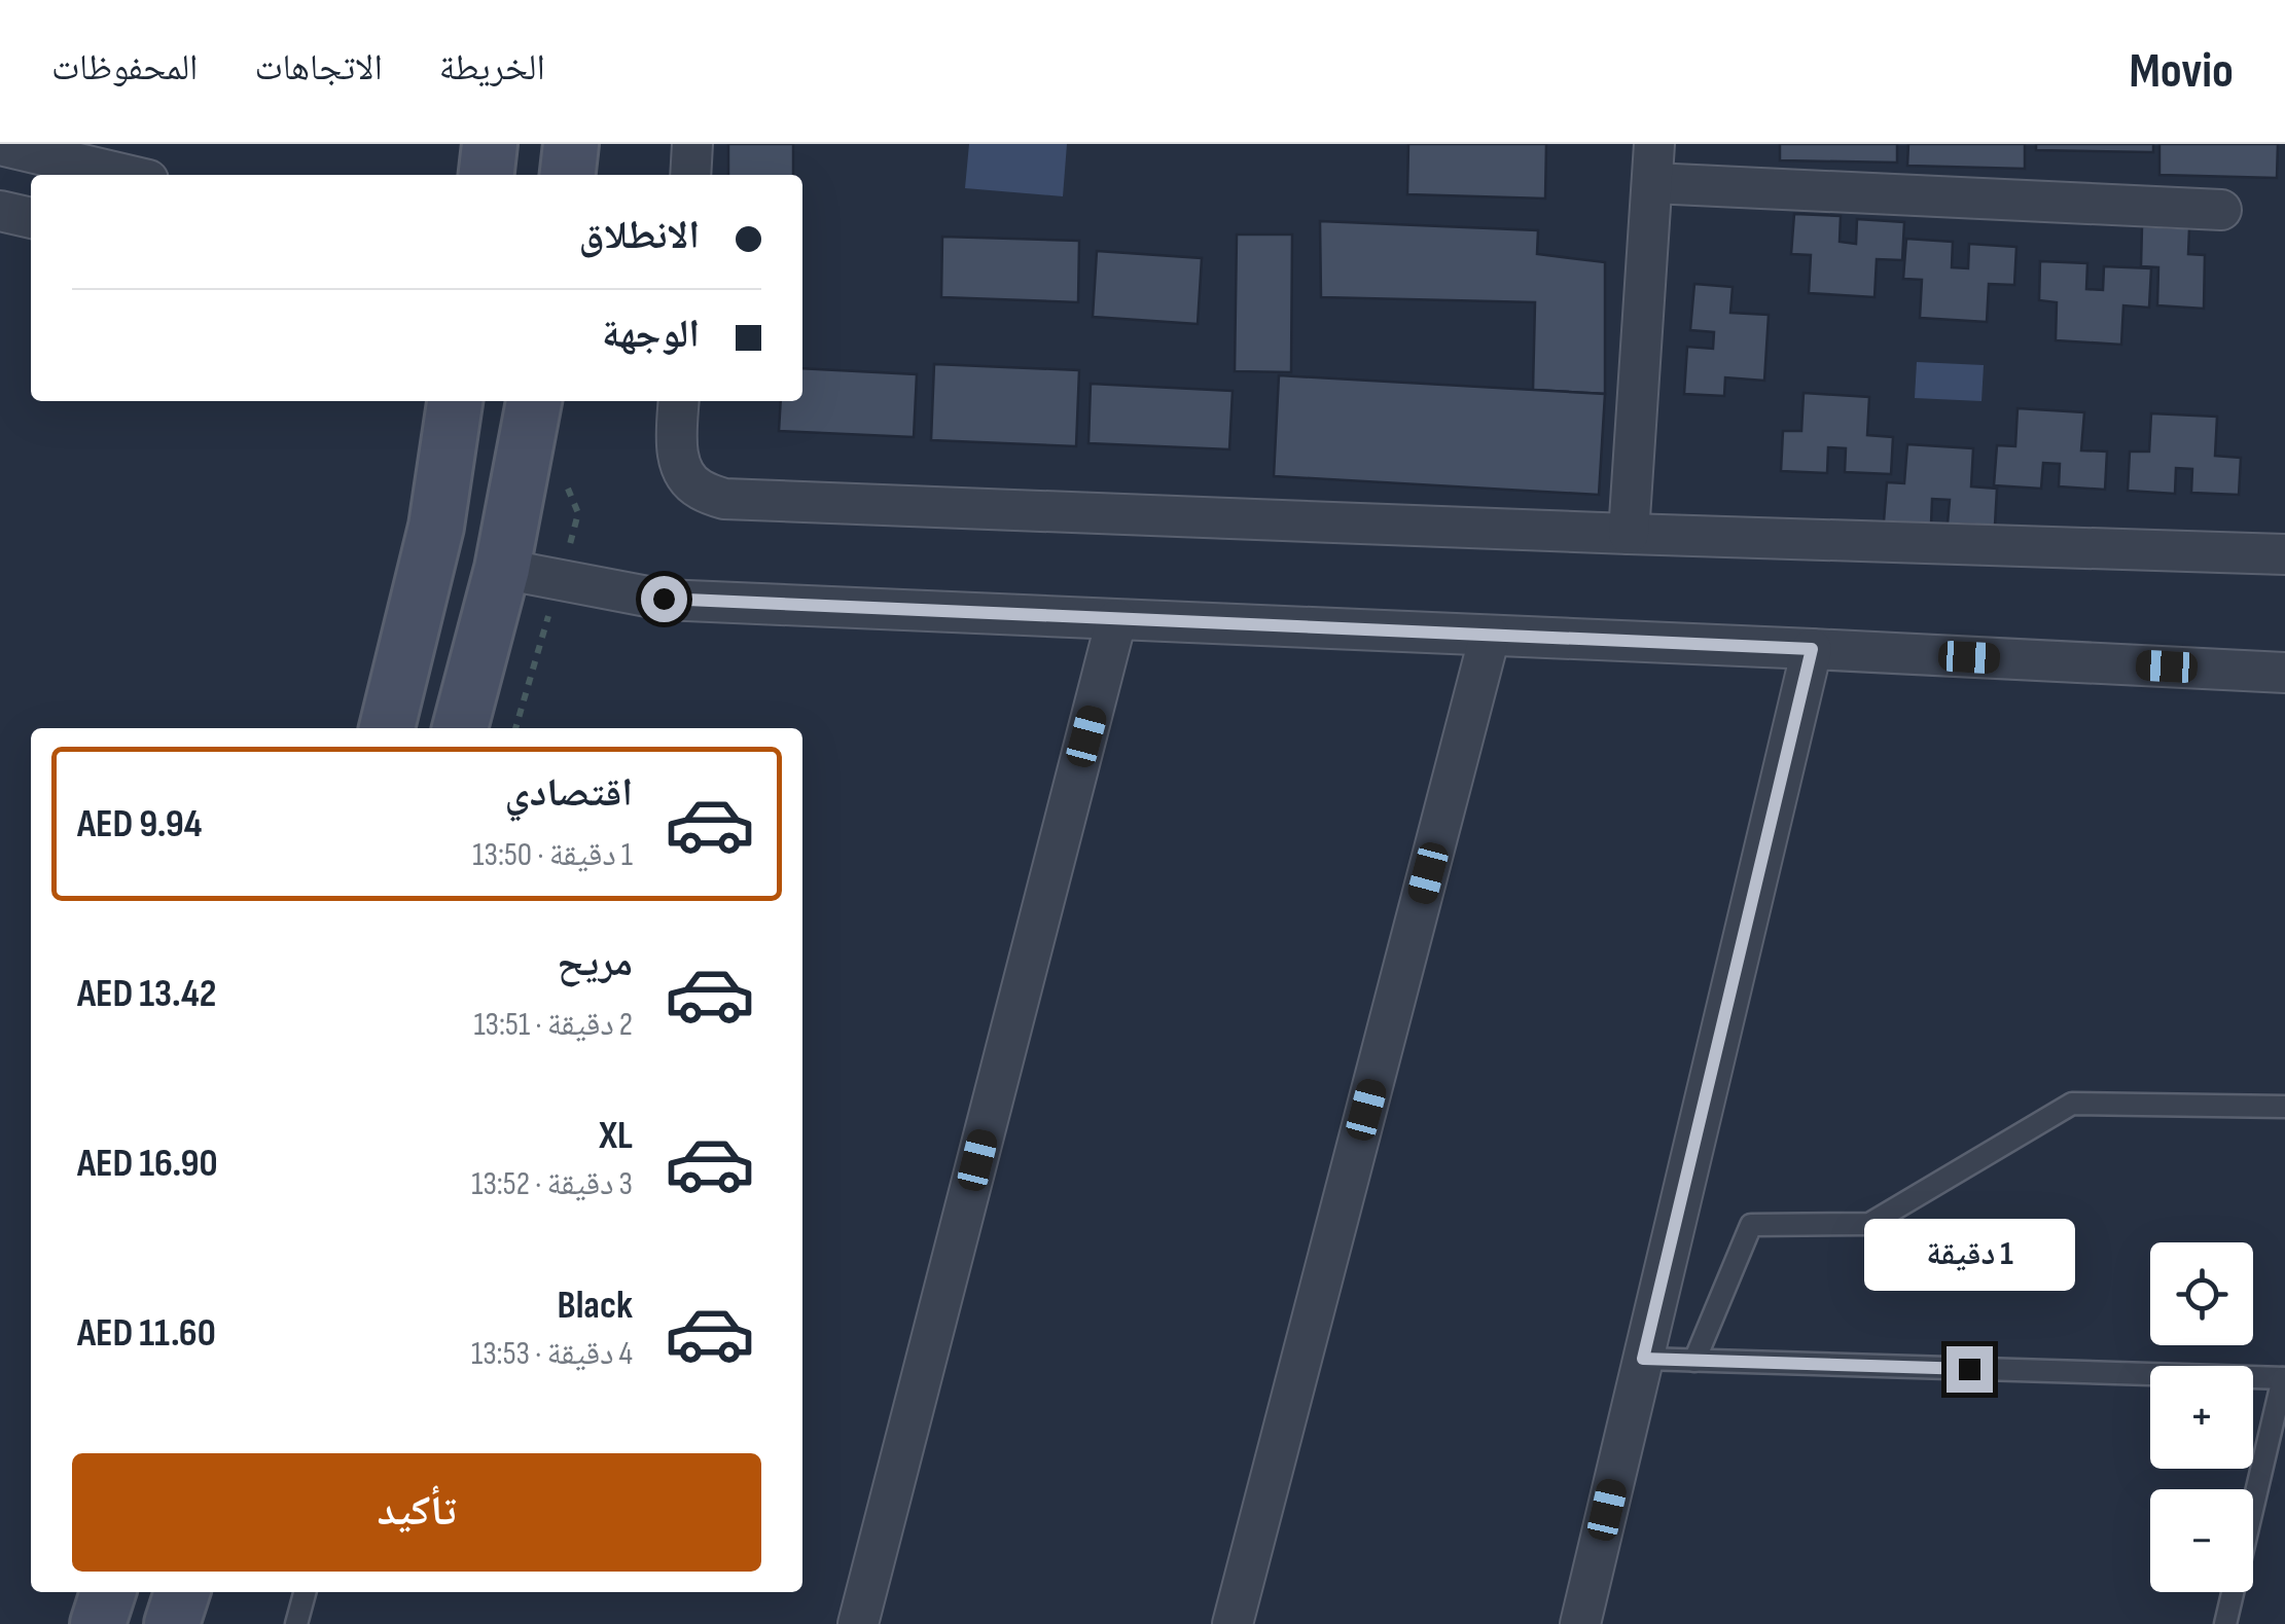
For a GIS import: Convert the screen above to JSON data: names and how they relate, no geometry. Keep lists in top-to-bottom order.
{
  "page": {
    "header": "Movio",
    "nav": ["الخريطة", "الاتجاهات", "المحفوظات"],
    "banner": ["الانطلاق", "الوجهة"],
    "list": [
      {
        "name": "اقتصادي",
        "note": "1 دقيقة · 13:50",
        "value": "AED 9.94"
      },
      {
        "name": "مريح",
        "note": "2 دقيقة · 13:51",
        "value": "AED 13.42"
      },
      {
        "name": "XL",
        "note": "3 دقيقة · 13:52",
        "value": "AED 16.90"
      },
      {
        "name": "Black",
        "note": "4 دقيقة · 13:53",
        "value": "AED 11.60"
      }
    ],
    "bubble": "1 دقيقة",
    "map_buttons": ["+", "−"],
    "buttons": "تأكيد"
  }
}
